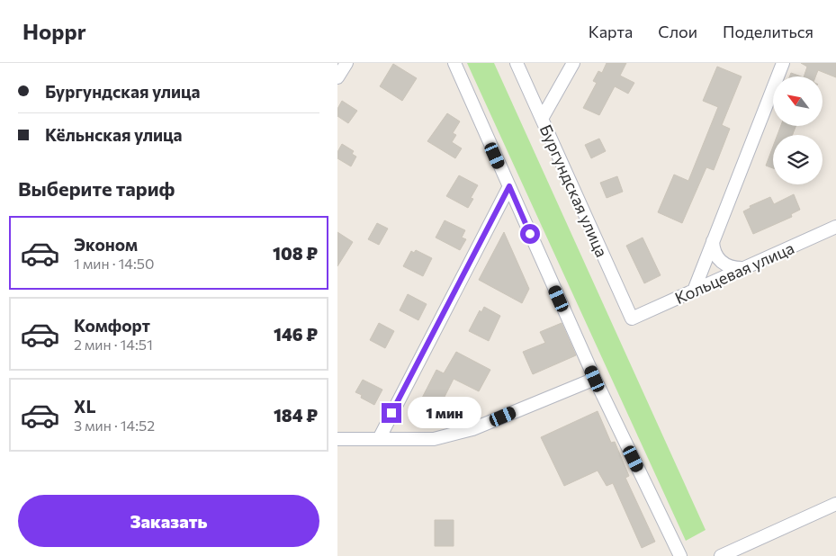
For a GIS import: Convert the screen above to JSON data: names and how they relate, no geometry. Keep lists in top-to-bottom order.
{
  "streets": {
    "street": ["Бургундская улица", "Кольцевая улица"]
  },
  "crossings": [
    ["Бургундская улица", "Кольцевая улица"]
  ],
  "north": "top left",
  "page": {
    "header": "Hoppr",
    "nav": ["Карта", "Слои", "Поделиться"],
    "banner": ["Бургундская улица", "Кёльнская улица"],
    "heading": "Выберите тариф",
    "list": [
      {
        "name": "Эконом",
        "note": "1 мин · 14:50",
        "value": "108 ₽"
      },
      {
        "name": "Комфорт",
        "note": "2 мин · 14:51",
        "value": "146 ₽"
      },
      {
        "name": "XL",
        "note": "3 мин · 14:52",
        "value": "184 ₽"
      }
    ],
    "bubble": "1 мин",
    "buttons": "Заказать"
  }
}
